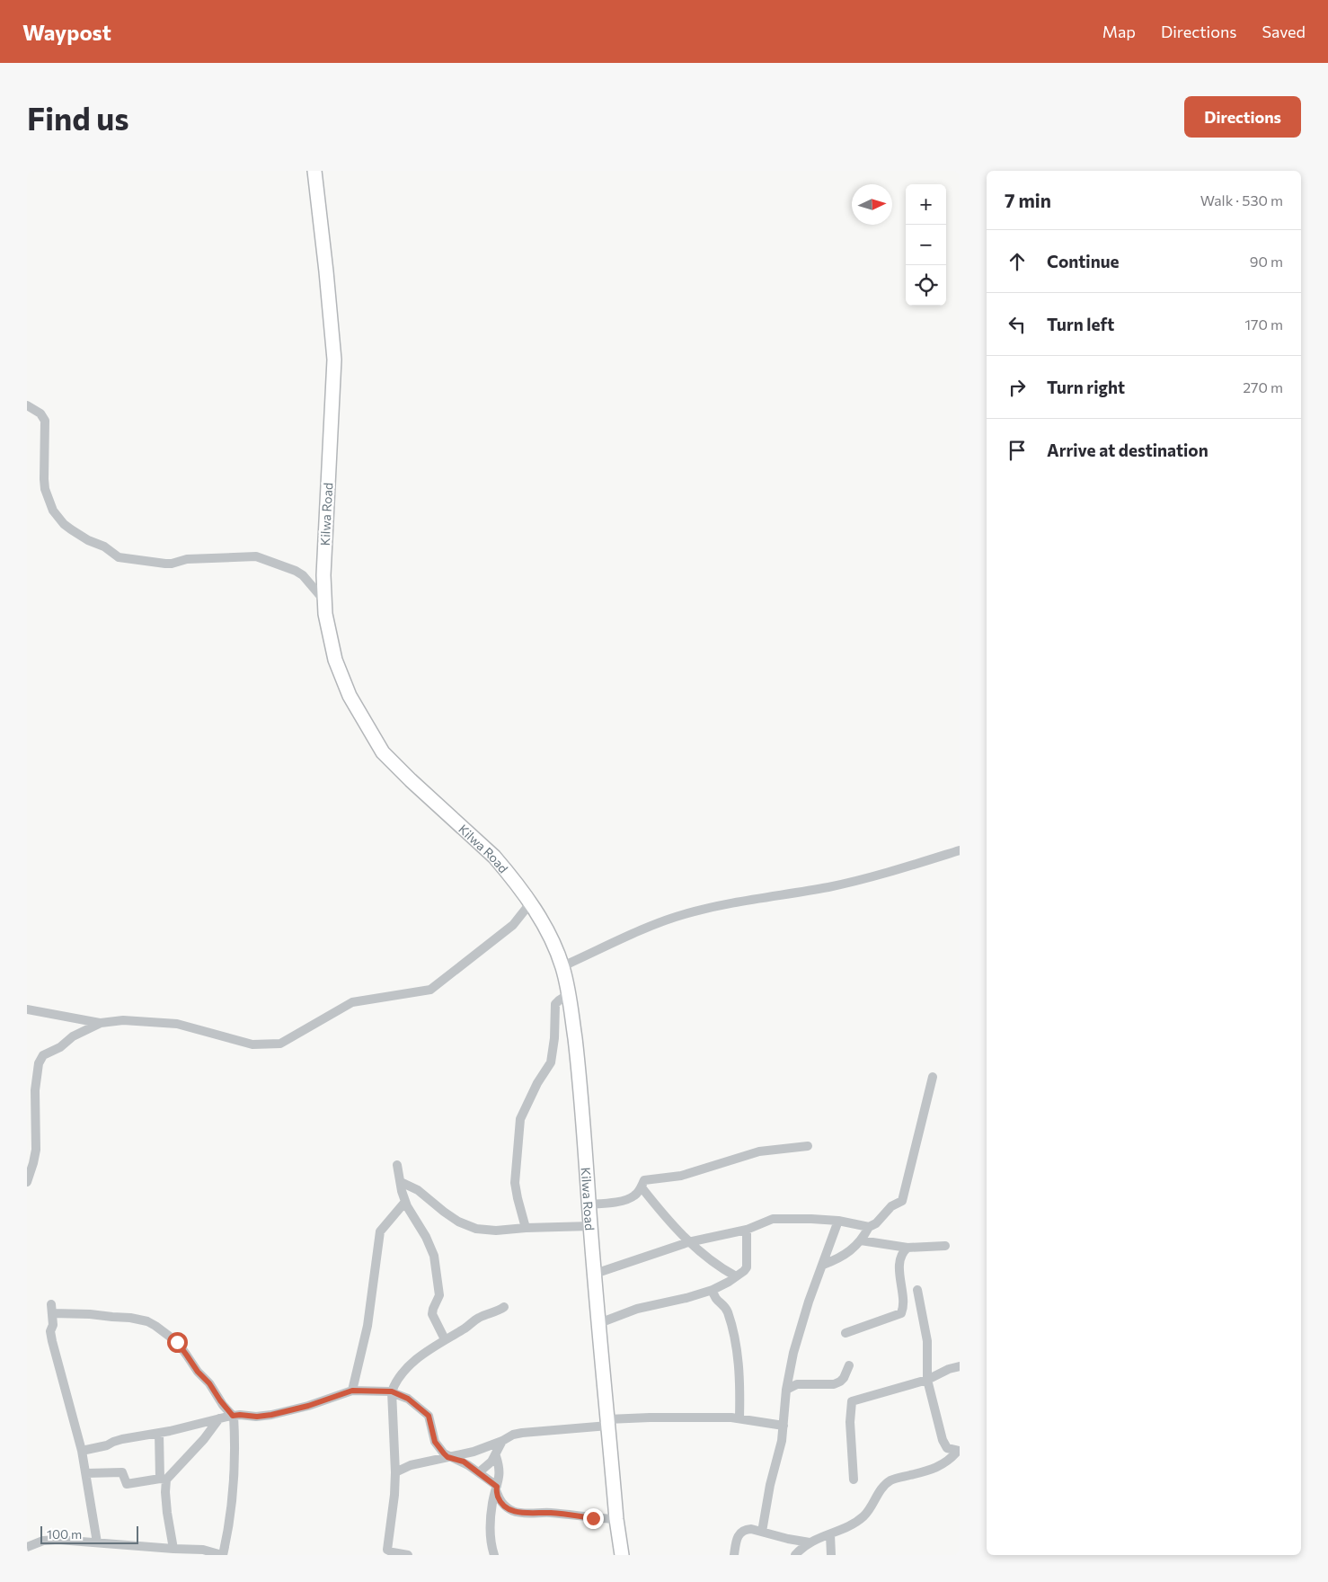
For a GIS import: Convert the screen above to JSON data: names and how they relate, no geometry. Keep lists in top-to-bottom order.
{
  "streets": {
    "highway": ["Kilwa Road"]
  },
  "scale_bar": "100 m",
  "north": "right",
  "page": {
    "header": "Waypost",
    "nav": ["Map", "Directions", "Saved"],
    "buttons": "Directions",
    "title": "Find us",
    "heading": ["7 min", "Walk · 530 m"],
    "map_buttons": ["+", "−"],
    "list": [
      ["Continue", "90 m"],
      ["Turn left", "170 m"],
      ["Turn right", "270 m"],
      "Arrive at destination"
    ],
    "scale": "100 m"
  }
}
